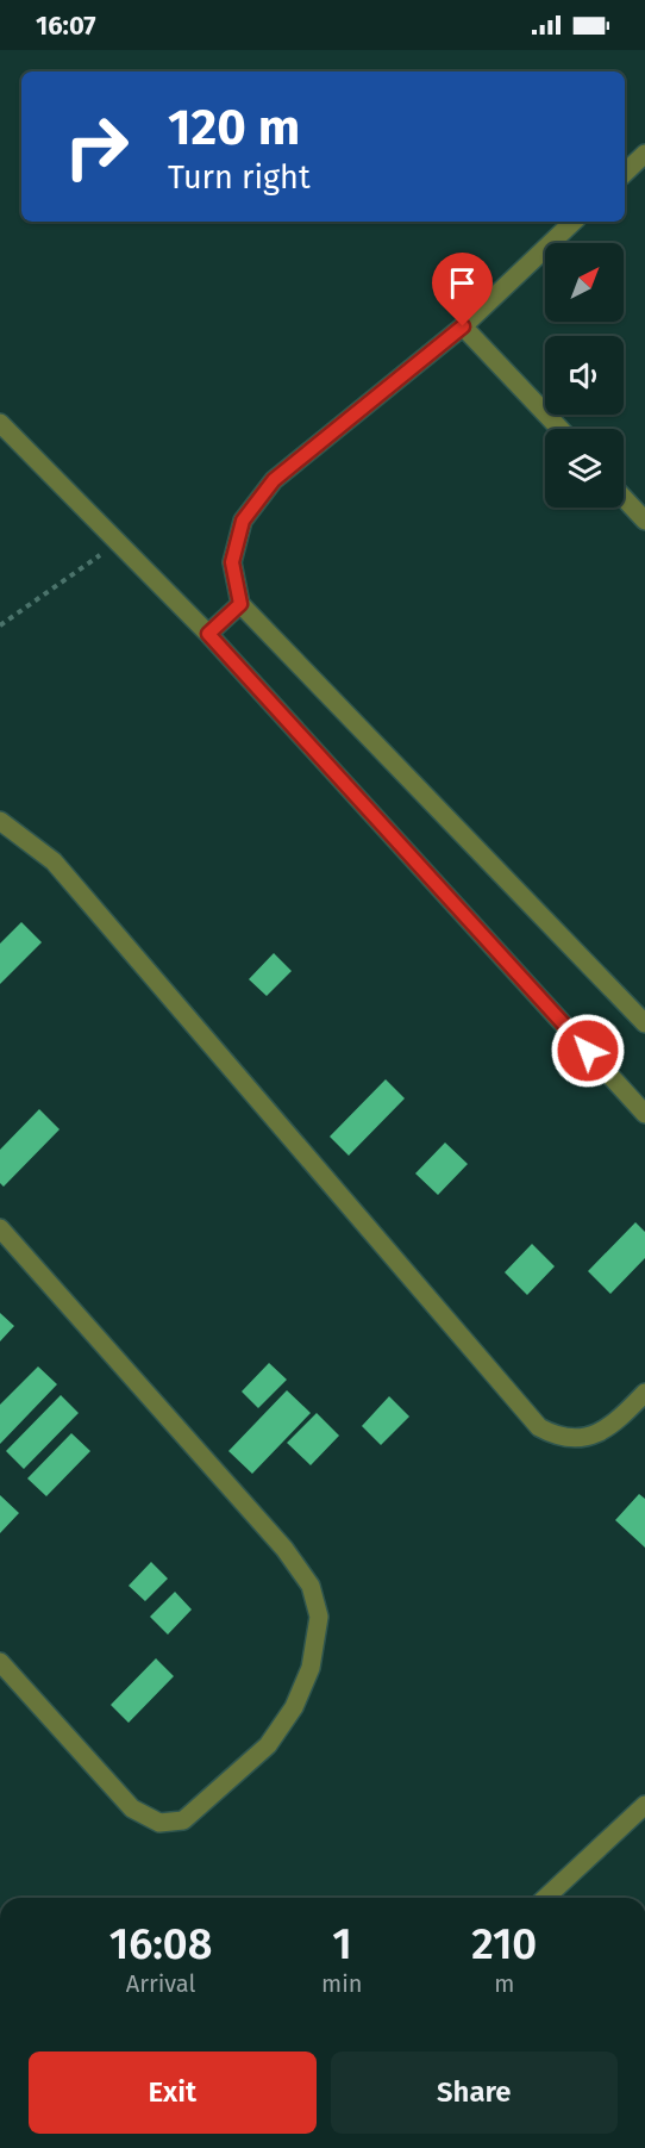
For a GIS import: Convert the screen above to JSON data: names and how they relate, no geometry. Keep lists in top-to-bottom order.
{
  "north": "top right",
  "page": {
    "status": "16:07",
    "turn": ["120 m", "Turn right"],
    "eta": [
      "16:08",
      "Arrival",
      "1",
      "min",
      "210",
      "m"
    ],
    "buttons": ["Exit", "Share"]
  }
}
